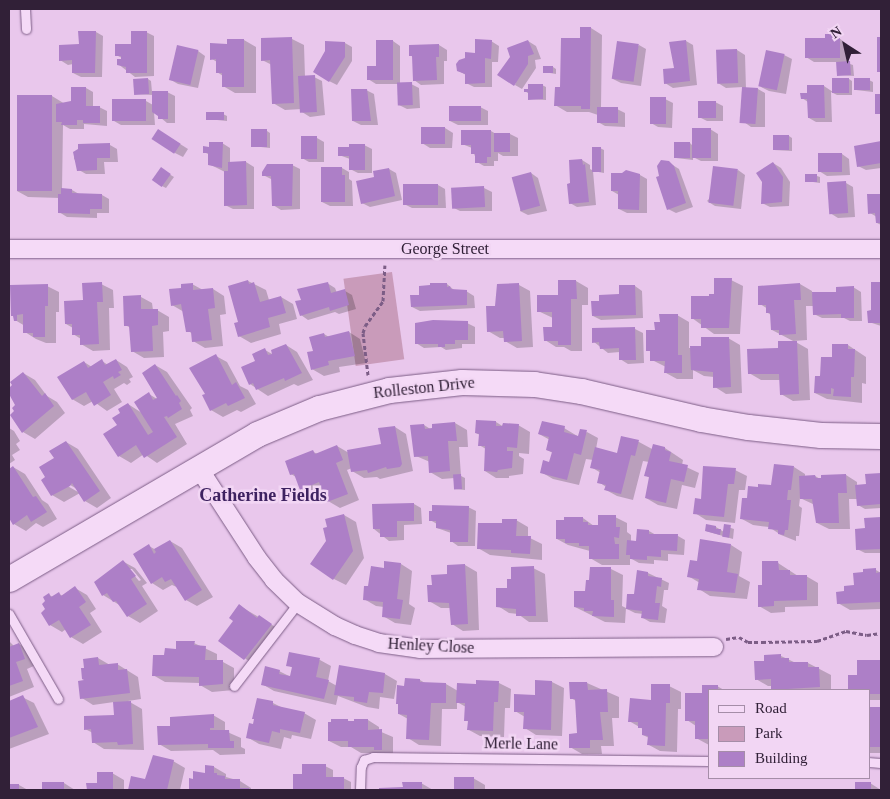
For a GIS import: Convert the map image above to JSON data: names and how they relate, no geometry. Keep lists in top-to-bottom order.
{
  "streets": {
    "main road": ["Rolleston Drive"],
    "street": ["George Street", "Henley Close"],
    "lane": ["Merle Lane"]
  },
  "crossings": [
    ["Rolleston Drive", "Henley Close"]
  ],
  "districts": ["Catherine Fields"],
  "legend": ["Road", "Park", "Building"],
  "north": "top left"
}
